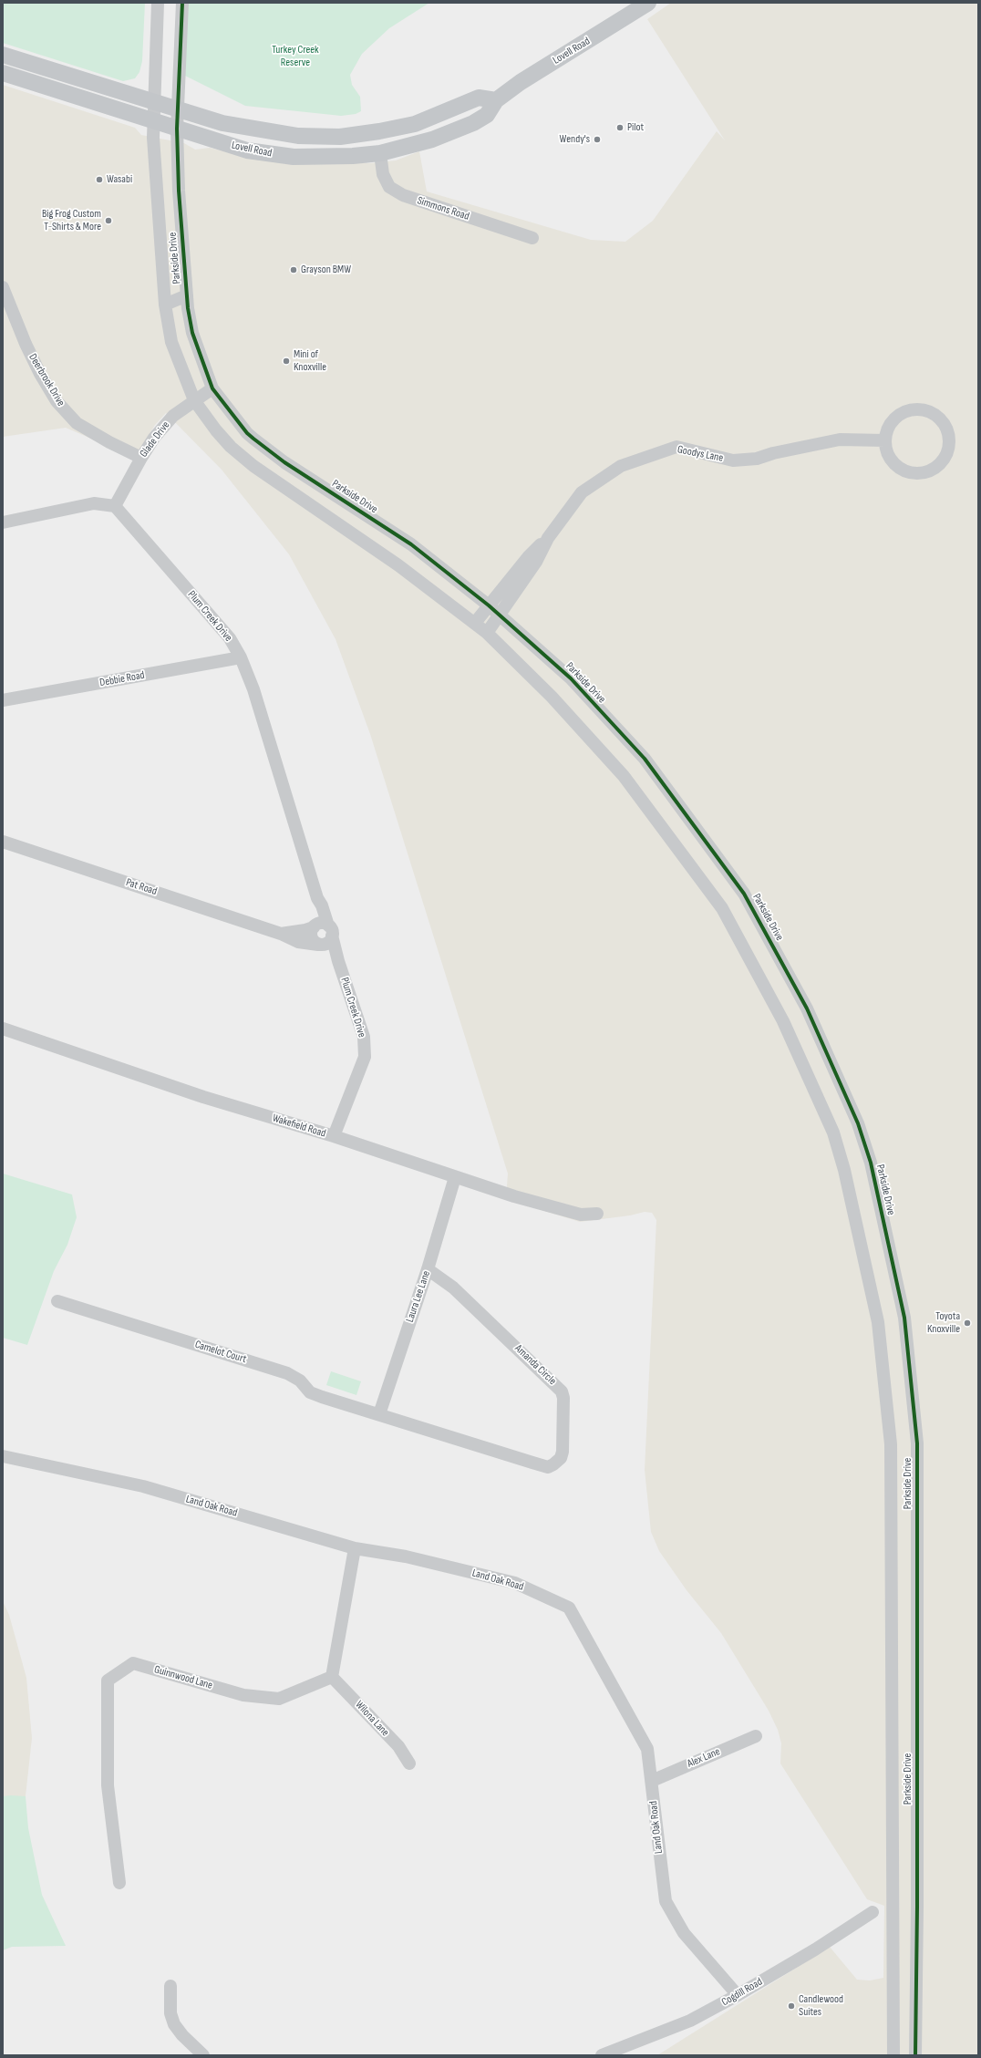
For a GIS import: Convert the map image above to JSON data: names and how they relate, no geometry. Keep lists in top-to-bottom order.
{
  "streets": {
    "main road": ["Lovell Road"],
    "street": [
      "Simmons Road",
      "Parkside Drive",
      "Deerbrook Drive",
      "Glade Drive",
      "Goodys Lane",
      "Plum Creek Drive",
      "Debbie Road",
      "Pat Road",
      "Wakefield Road",
      "Laura Lee Lane",
      "Camelot Court",
      "Amanda Circle",
      "Land Oak Road",
      "Guinnwood Lane",
      "Wilona Lane",
      "Alex Lane",
      "Cogdill Road"
    ]
  },
  "crossings": [
    ["Lovell Road", "Simmons Road"],
    ["Lovell Road", "Parkside Drive"],
    ["Parkside Drive", "Glade Drive"],
    ["Parkside Drive", "Goodys Lane"],
    ["Deerbrook Drive", "Glade Drive"],
    ["Glade Drive", "Plum Creek Drive"],
    ["Plum Creek Drive", "Debbie Road"],
    ["Plum Creek Drive", "Pat Road"],
    ["Plum Creek Drive", "Wakefield Road"],
    ["Wakefield Road", "Laura Lee Lane"],
    ["Laura Lee Lane", "Camelot Court"],
    ["Laura Lee Lane", "Amanda Circle"],
    ["Camelot Court", "Amanda Circle"],
    ["Land Oak Road", "Alex Lane"],
    ["Land Oak Road", "Cogdill Road"],
    ["Guinnwood Lane", "Wilona Lane"]
  ],
  "parks": ["Turkey Creek Reserve"],
  "places": [
    "Pilot",
    "Wendy's",
    "Wasabi",
    "Big Frog Custom T-Shirts & More",
    "Grayson BMW",
    "Mini of Knoxville",
    "Toyota Knoxville",
    "Candlewood Suites"
  ]
}
